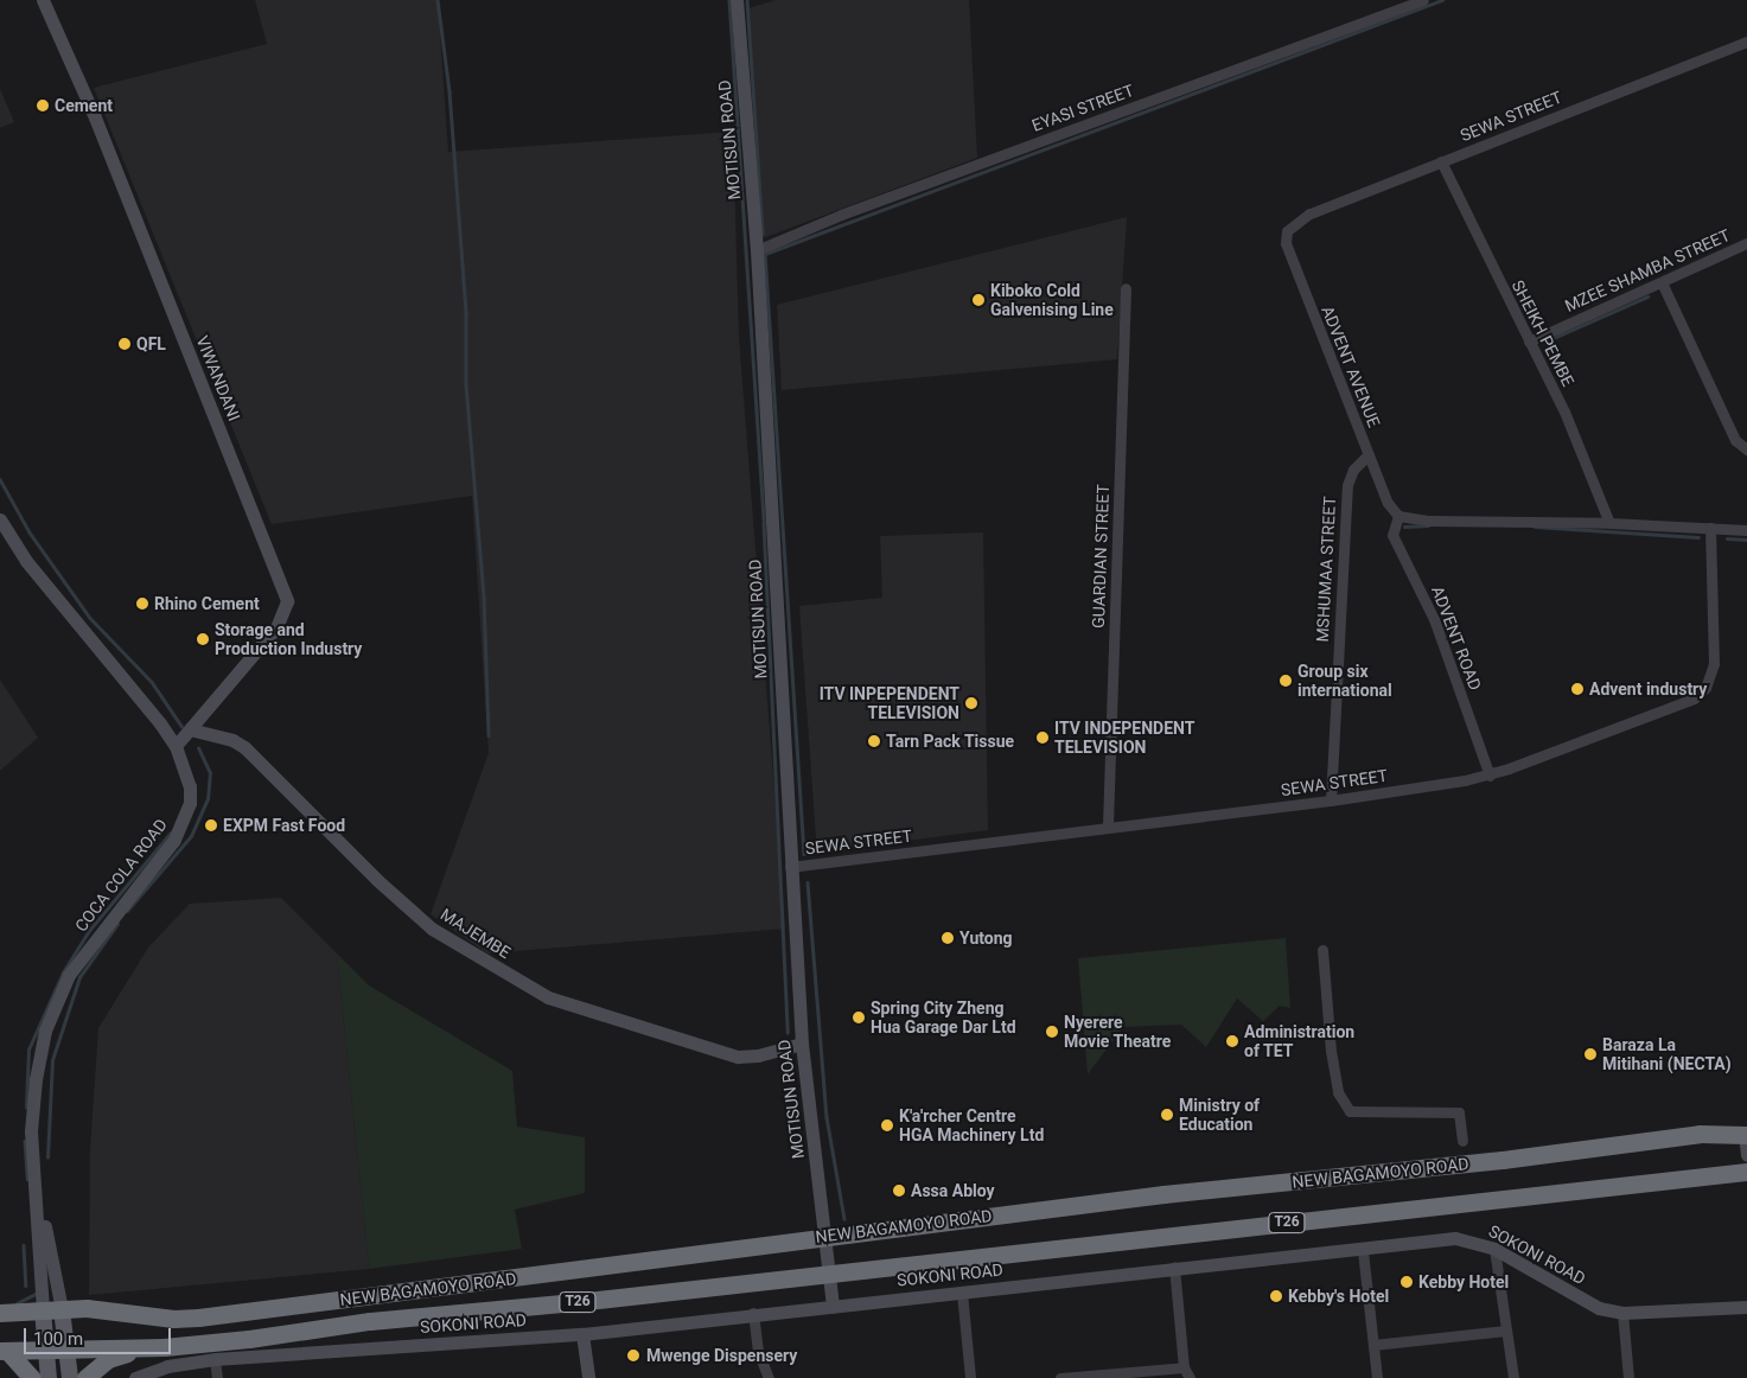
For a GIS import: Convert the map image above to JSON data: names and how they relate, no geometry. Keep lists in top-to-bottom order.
{
  "streets": {
    "highway": ["NEW BAGAMOYO ROAD", "T26"],
    "street": [
      "EYASI STREET",
      "SEWA STREET",
      "MOTISUN ROAD",
      "MZEE SHAMBA STREET",
      "SHEIKH PEMBE",
      "ADVENT AVENUE",
      "VIWANDANI",
      "GUARDIAN STREET",
      "MSHUMAA STREET",
      "ADVENT ROAD",
      "COCA COLA ROAD",
      "MAJEMBE",
      "SOKONI ROAD"
    ]
  },
  "crossings": [
    ["EYASI STREET", "MOTISUN ROAD"],
    ["SEWA STREET", "MOTISUN ROAD"],
    ["SEWA STREET", "SHEIKH PEMBE"],
    ["SEWA STREET", "ADVENT AVENUE"],
    ["SEWA STREET", "GUARDIAN STREET"],
    ["SEWA STREET", "MSHUMAA STREET"],
    ["SEWA STREET", "ADVENT ROAD"],
    ["MOTISUN ROAD", "MAJEMBE"],
    ["MOTISUN ROAD", "NEW BAGAMOYO ROAD"],
    ["MOTISUN ROAD", "SOKONI ROAD"],
    ["MZEE SHAMBA STREET", "SHEIKH PEMBE"],
    ["ADVENT AVENUE", "MSHUMAA STREET"],
    ["ADVENT AVENUE", "ADVENT ROAD"],
    ["VIWANDANI", "COCA COLA ROAD"],
    ["VIWANDANI", "MAJEMBE"],
    ["COCA COLA ROAD", "NEW BAGAMOYO ROAD"],
    ["COCA COLA ROAD", "T26"],
    ["NEW BAGAMOYO ROAD", "T26"]
  ],
  "places": [
    "Cement",
    "Kiboko Cold Galvenising Line",
    "QFL",
    "Rhino Cement",
    "Storage and Production Industry",
    "Group six international",
    "Advent industry",
    "ITV INPEPENDENT TELEVISION",
    "ITV INDEPENDENT TELEVISION",
    "Tarn Pack Tissue",
    "EXPM Fast Food",
    "Yutong",
    "Spring City Zheng Hua Garage Dar Ltd",
    "Nyerere Movie Theatre",
    "Administration of TET",
    "Baraza La Mitihani (NECTA)",
    "Ministry of Education",
    "K'a'rcher Centre HGA Machinery Ltd",
    "Assa Abloy",
    "Kebby Hotel",
    "Kebby's Hotel",
    "Mwenge Dispensery"
  ],
  "scale_bar": "100 m"
}
